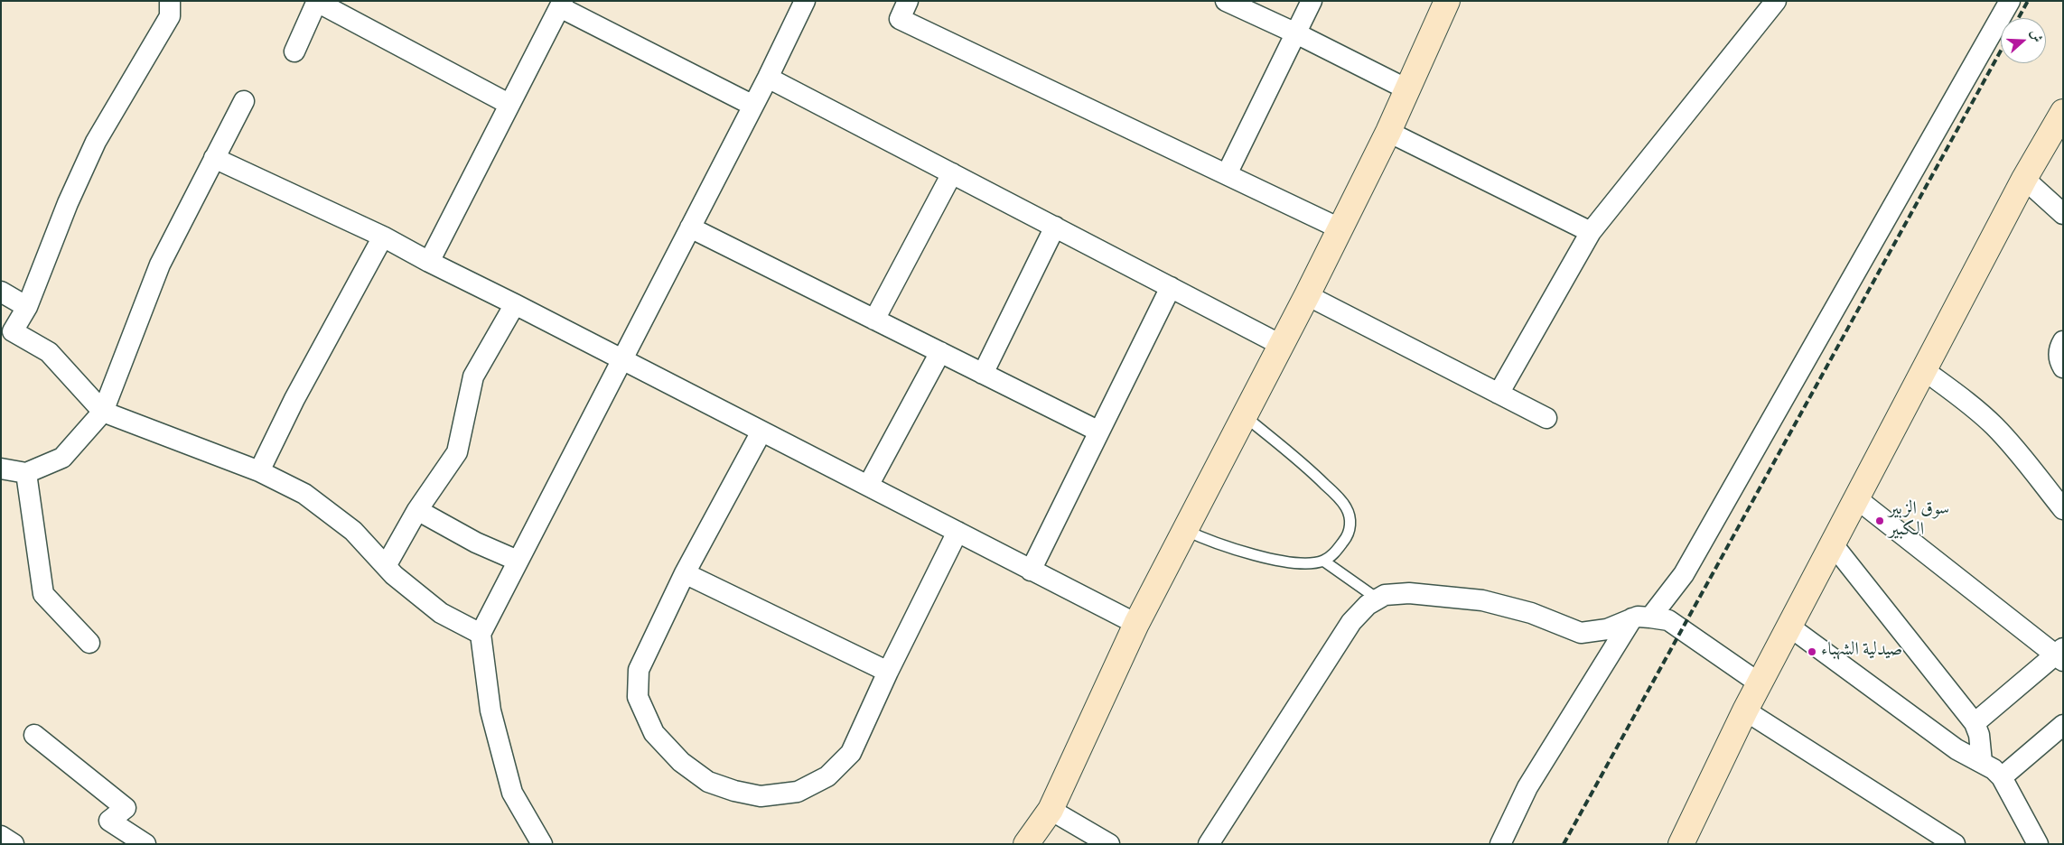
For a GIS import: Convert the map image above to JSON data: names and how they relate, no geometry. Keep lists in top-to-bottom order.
{
  "places": ["سوق الزبير الكبير", "صيدلية الشهباء"],
  "north": "right"
}
